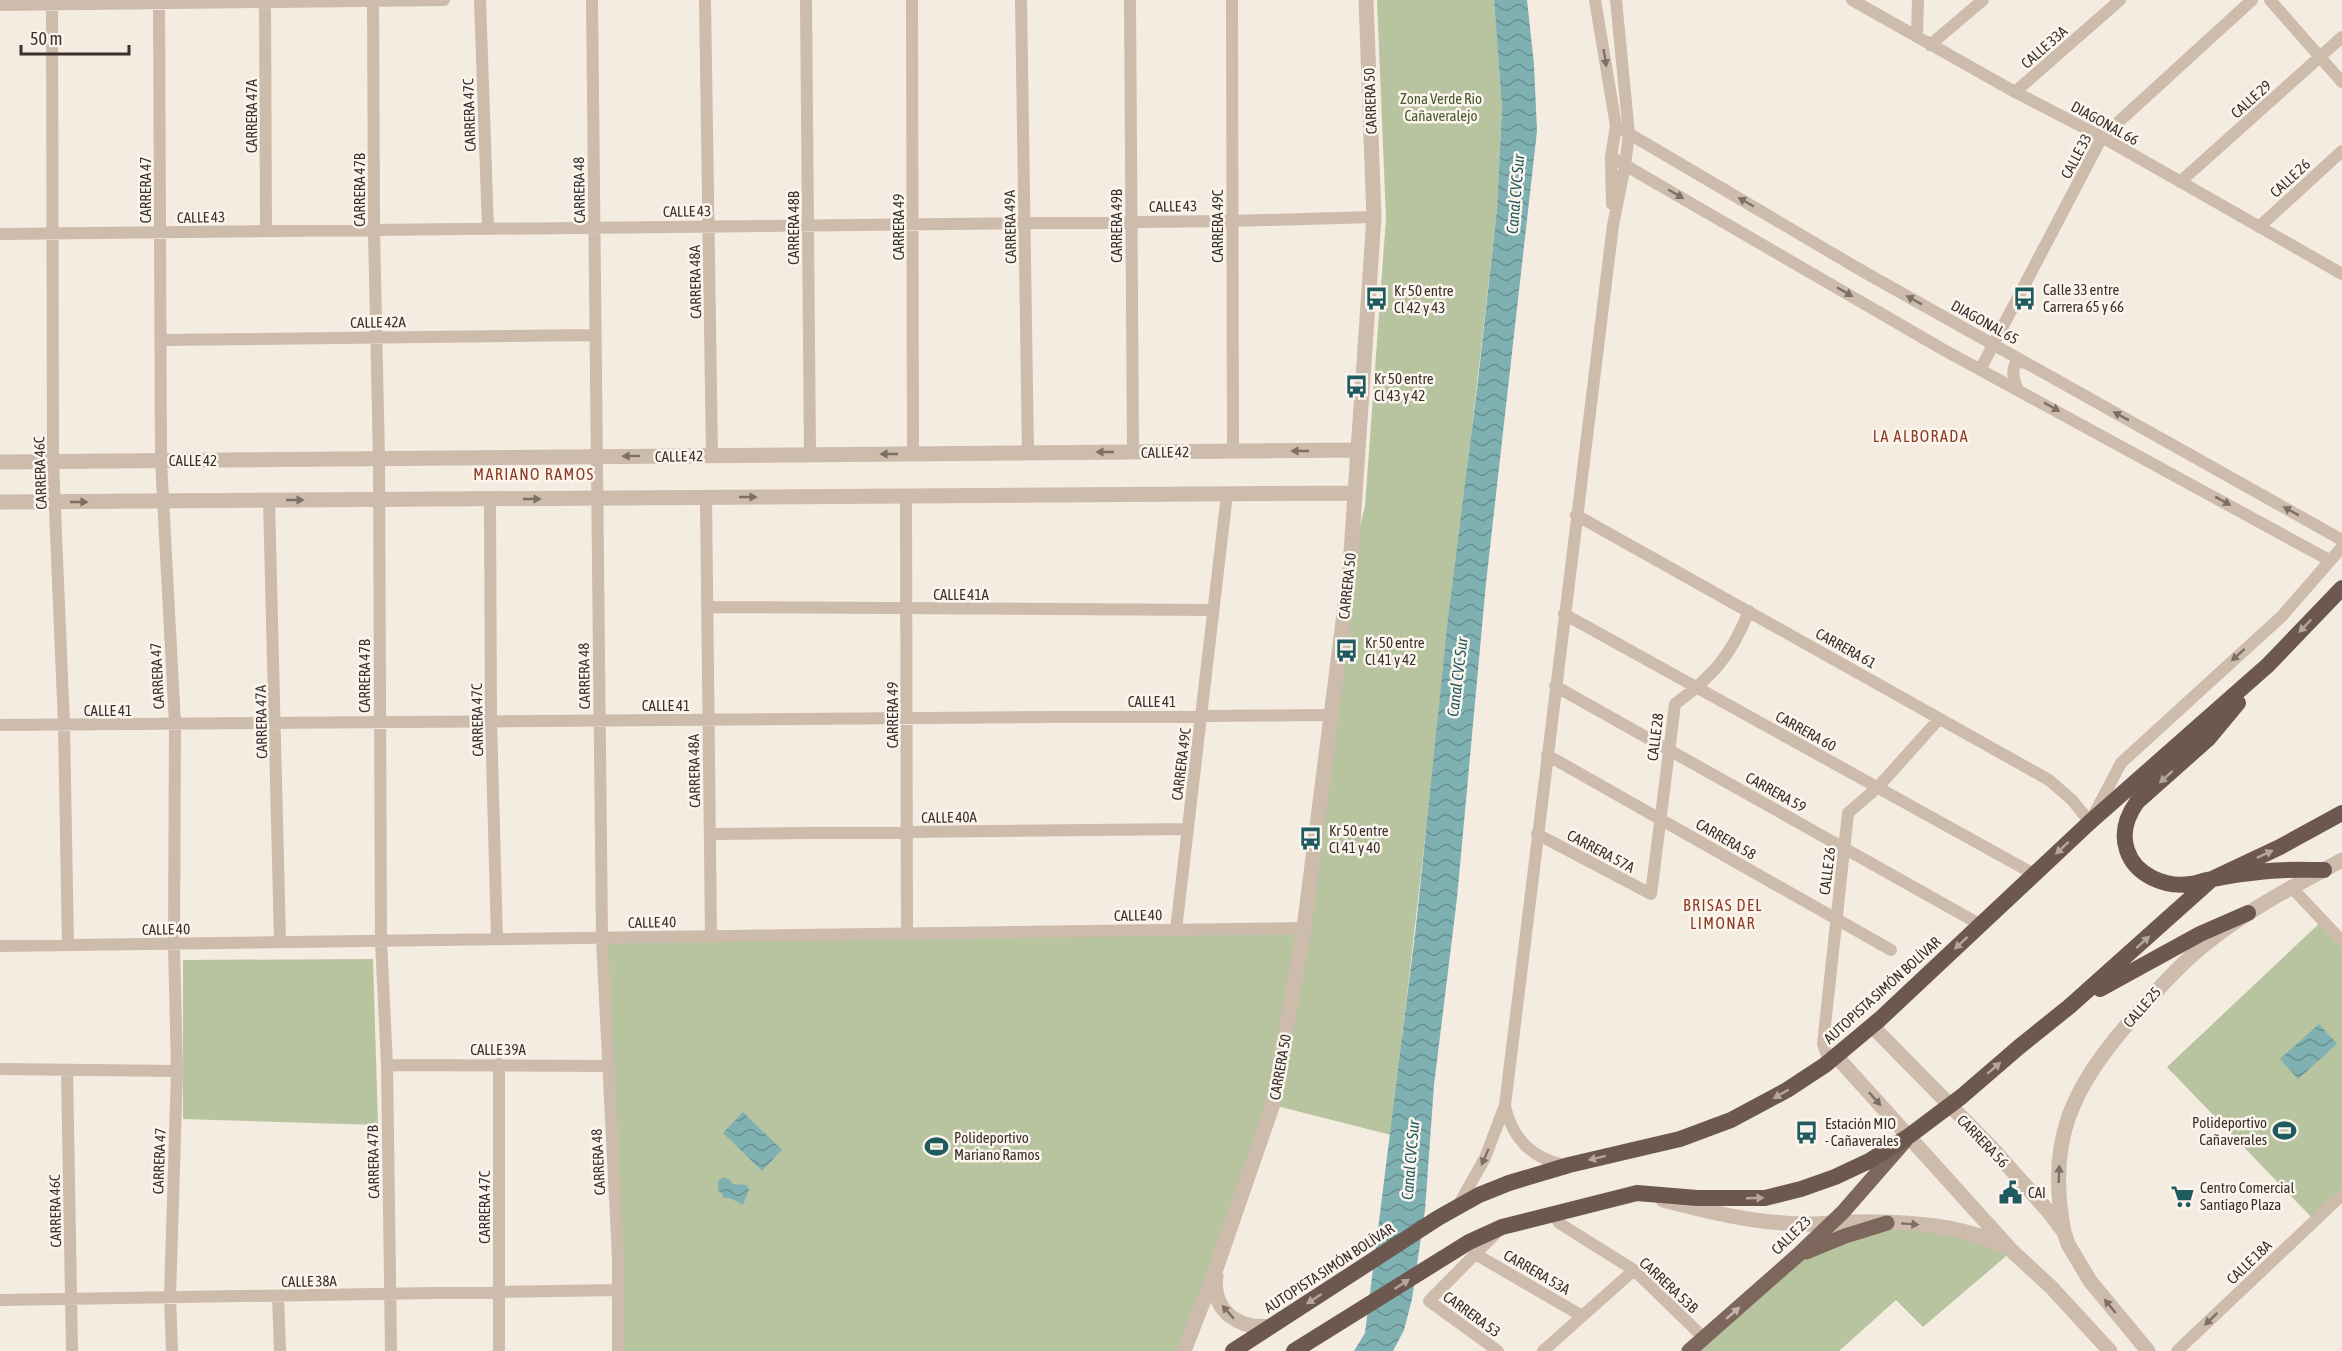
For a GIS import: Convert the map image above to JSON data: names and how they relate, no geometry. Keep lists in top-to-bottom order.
{
  "streets": {
    "highway": ["AUTOPISTA SIMÓN BOLÍVAR"],
    "main road": ["CALLE 23"],
    "street": [
      "CALLE 33A",
      "CALLE 29",
      "CARRERA 50",
      "CARRERA 47C",
      "CARRERA 47A",
      "DIAGONAL 66",
      "CALLE 33",
      "CALLE 26",
      "CARRERA 47",
      "CARRERA 47B",
      "CARRERA 48",
      "CALLE 43",
      "CARRERA 49B",
      "CARRERA 49C",
      "CARRERA 49",
      "CARRERA 49A",
      "CARRERA 48B",
      "CARRERA 48A",
      "CALLE 42A",
      "DIAGONAL 65",
      "CALLE 42",
      "CARRERA 46C",
      "CALLE 41A",
      "CARRERA 61",
      "CALLE 41",
      "CARRERA 60",
      "CALLE 28",
      "CARRERA 59",
      "CALLE 40A",
      "CARRERA 58",
      "CARRERA 57A",
      "CALLE 40",
      "CALLE 25",
      "CALLE 39A",
      "CARRERA 56",
      "CALLE 18A",
      "CARRERA 53A",
      "CALLE 38A",
      "CARRERA 53B",
      "CARRERA 53"
    ]
  },
  "crossings": [
    ["CALLE 33A", "DIAGONAL 66"],
    ["CALLE 29", "DIAGONAL 66"],
    ["CARRERA 50", "CALLE 43"],
    ["CARRERA 50", "CALLE 42"],
    ["CARRERA 50", "CALLE 41"],
    ["CARRERA 50", "CALLE 40"],
    ["CARRERA 50", "AUTOPISTA SIMÓN BOLÍVAR"],
    ["CARRERA 47C", "CALLE 43"],
    ["CARRERA 47C", "CALLE 41"],
    ["CARRERA 47C", "CALLE 40"],
    ["CARRERA 47C", "CALLE 39A"],
    ["CARRERA 47C", "CALLE 38A"],
    ["CARRERA 47A", "CALLE 43"],
    ["CARRERA 47A", "CALLE 41"],
    ["CARRERA 47A", "CALLE 40"],
    ["DIAGONAL 66", "CALLE 33"],
    ["DIAGONAL 66", "CALLE 26"],
    ["CALLE 33", "DIAGONAL 65"],
    ["CALLE 26", "CARRERA 61"],
    ["CALLE 26", "CARRERA 60"],
    ["CALLE 26", "CARRERA 59"],
    ["CALLE 26", "CARRERA 58"],
    ["CALLE 26", "AUTOPISTA SIMÓN BOLÍVAR"],
    ["CARRERA 47", "CALLE 43"],
    ["CARRERA 47", "CALLE 42A"],
    ["CARRERA 47", "CALLE 42"],
    ["CARRERA 47", "CALLE 41"],
    ["CARRERA 47", "CALLE 40"],
    ["CARRERA 47", "CALLE 38A"],
    ["CARRERA 47B", "CALLE 43"],
    ["CARRERA 47B", "CALLE 42A"],
    ["CARRERA 47B", "CALLE 42"],
    ["CARRERA 47B", "CALLE 41"],
    ["CARRERA 47B", "CALLE 40"],
    ["CARRERA 47B", "CALLE 39A"],
    ["CARRERA 47B", "CALLE 38A"],
    ["CARRERA 48", "CALLE 43"],
    ["CARRERA 48", "CALLE 42A"],
    ["CARRERA 48", "CALLE 42"],
    ["CARRERA 48", "CALLE 41"],
    ["CARRERA 48", "CALLE 40"],
    ["CARRERA 48", "CALLE 39A"],
    ["CARRERA 48", "CALLE 38A"],
    ["CALLE 43", "CARRERA 49B"],
    ["CALLE 43", "CARRERA 49C"],
    ["CALLE 43", "CARRERA 49"],
    ["CALLE 43", "CARRERA 49A"],
    ["CALLE 43", "CARRERA 48B"],
    ["CALLE 43", "CARRERA 48A"],
    ["CALLE 43", "CARRERA 46C"],
    ["CARRERA 49B", "CALLE 42"],
    ["CARRERA 49C", "CALLE 42"],
    ["CARRERA 49C", "CALLE 41A"],
    ["CARRERA 49C", "CALLE 41"],
    ["CARRERA 49C", "CALLE 40A"],
    ["CARRERA 49C", "CALLE 40"],
    ["CARRERA 49", "CALLE 42"],
    ["CARRERA 49", "CALLE 41A"],
    ["CARRERA 49", "CALLE 41"],
    ["CARRERA 49", "CALLE 40A"],
    ["CARRERA 49", "CALLE 40"],
    ["CARRERA 49A", "CALLE 42"],
    ["CARRERA 48B", "CALLE 42"],
    ["CARRERA 48A", "CALLE 42"],
    ["CARRERA 48A", "CALLE 41A"],
    ["CARRERA 48A", "CALLE 41"],
    ["CARRERA 48A", "CALLE 40A"],
    ["CARRERA 48A", "CALLE 40"],
    ["CALLE 42", "CARRERA 46C"],
    ["CARRERA 46C", "CALLE 41"],
    ["CARRERA 46C", "CALLE 40"],
    ["CARRERA 46C", "CALLE 38A"],
    ["CARRERA 61", "CALLE 28"],
    ["CARRERA 61", "AUTOPISTA SIMÓN BOLÍVAR"],
    ["CARRERA 60", "CALLE 28"],
    ["CARRERA 60", "AUTOPISTA SIMÓN BOLÍVAR"],
    ["CALLE 28", "CARRERA 59"],
    ["CALLE 28", "CARRERA 58"],
    ["CALLE 28", "CARRERA 57A"],
    ["CARRERA 59", "AUTOPISTA SIMÓN BOLÍVAR"],
    ["AUTOPISTA SIMÓN BOLÍVAR", "CARRERA 56"],
    ["CALLE 25", "CARRERA 56"],
    ["CALLE 23", "CARRERA 53B"],
    ["CARRERA 53A", "CARRERA 53"]
  ],
  "one_way": ["CALLE 25", "CALLE 23", "CALLE 18A"],
  "districts": ["LA ALBORADA", "MARIANO RAMOS", "BRISAS DEL LIMONAR"],
  "water": ["Canal CVC Sur"],
  "parks": ["Zona Verde Rio Cañaveralejo"],
  "places": {
    "bus stop": [
      "Calle 33 entre Carrera 65 y 66",
      "Kr 50 entre Cl 42 y 43",
      "Kr 50 entre Cl 43 y 42",
      "Kr 50 entre Cl 41 y 42",
      "Kr 50 entre Cl 41 y 40",
      "Estación MIO - Cañaverales"
    ],
    "sports": ["Polideportivo Cañaverales", "Polideportivo Mariano Ramos"],
    "public building": ["CAI"],
    "supermarket": ["Centro Comercial Santiago Plaza"]
  },
  "scale_bar": "50 m"
}
